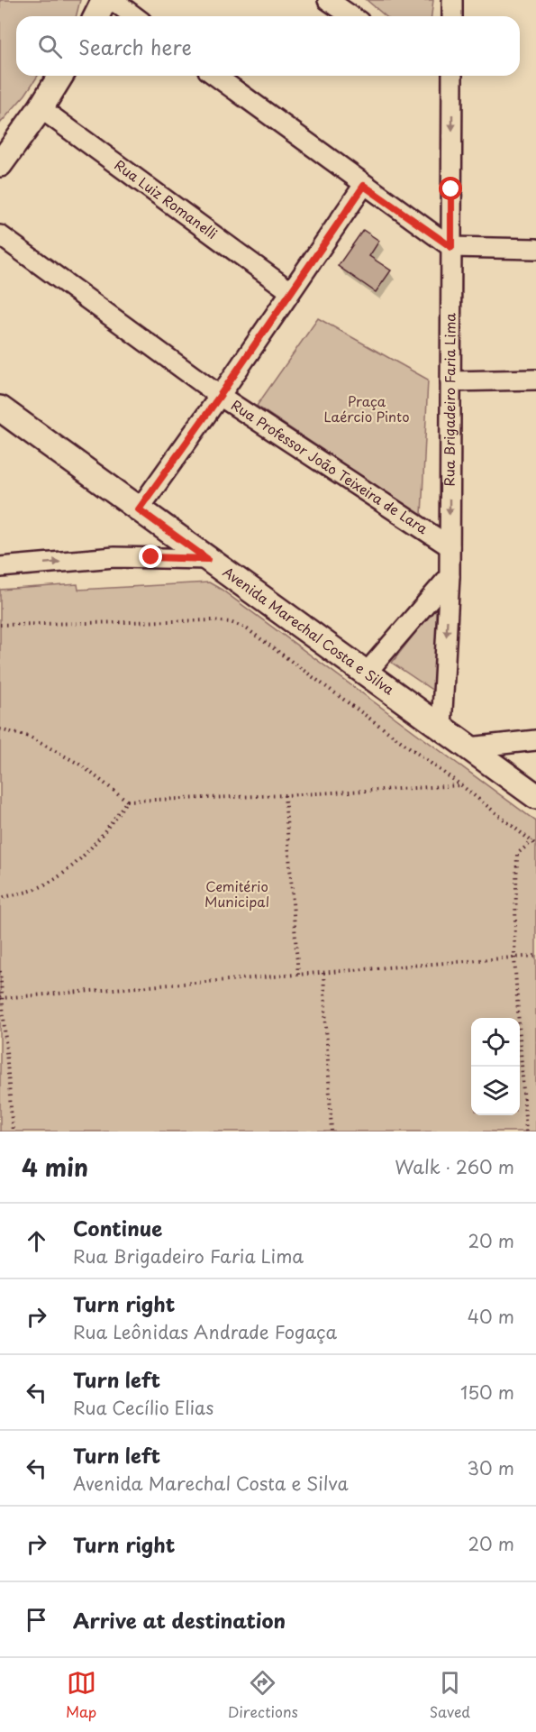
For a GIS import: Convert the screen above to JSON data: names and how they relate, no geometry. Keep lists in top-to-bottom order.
{
  "streets": {
    "main road": ["Avenida Marechal Costa e Silva"],
    "street": ["Rua Luiz Romanelli", "Rua Brigadeiro Faria Lima", "Rua Professor João Teixeira de Lara"]
  },
  "crossings": [
    ["Rua Brigadeiro Faria Lima", "Rua Professor João Teixeira de Lara"],
    ["Rua Brigadeiro Faria Lima", "Avenida Marechal Costa e Silva"]
  ],
  "one_way": ["Rua Brigadeiro Faria Lima"],
  "parks": ["Praça Laércio Pinto", "Cemitério Municipal"],
  "page": {
    "search": "Search here",
    "heading": ["4 min", "Walk · 260 m"],
    "list": [
      ["Continue", "Rua Brigadeiro Faria Lima", "20 m"],
      ["Turn right", "Rua Leônidas Andrade Fogaça", "40 m"],
      ["Turn left", "Rua Cecílio Elias", "150 m"],
      ["Turn left", "Avenida Marechal Costa e Silva", "30 m"],
      ["Turn right", "20 m"],
      "Arrive at destination"
    ],
    "nav": ["Map", "Directions", "Saved"]
  }
}
